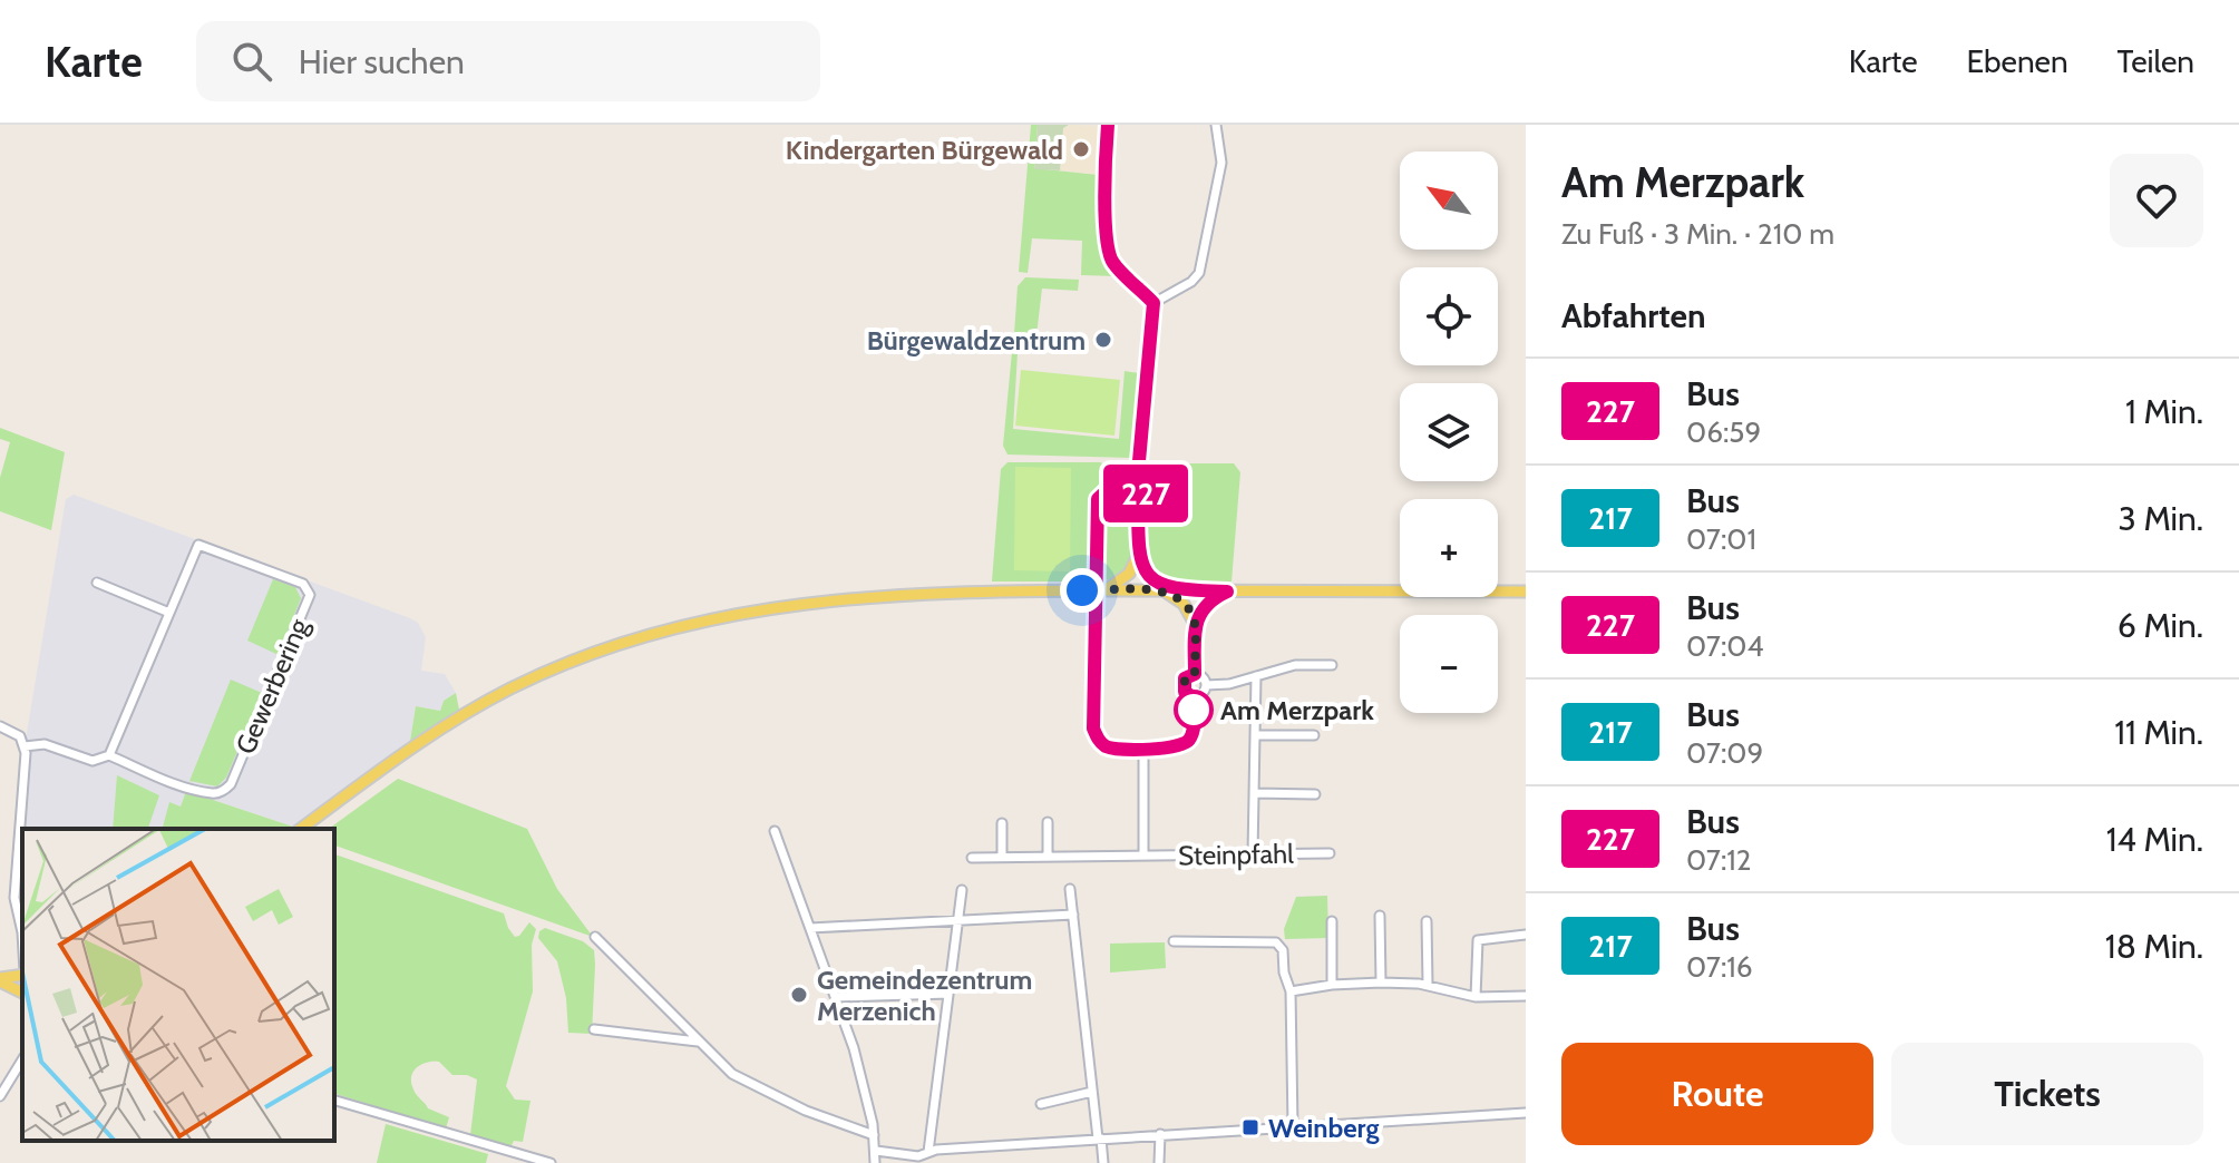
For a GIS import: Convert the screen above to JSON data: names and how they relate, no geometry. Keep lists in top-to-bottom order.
{
  "streets": {
    "street": ["Gewerbering", "Steinpfahl"]
  },
  "places": {
    "other": [
      "Kindergarten Bürgewald",
      "Bürgewaldzentrum",
      "Am Merzpark",
      "Gemeindezentrum Merzenich"
    ],
    "transit": ["Weinberg"]
  },
  "lines": ["bus line 227"],
  "north": "top left",
  "page": {
    "header": "Karte",
    "search": "Hier suchen",
    "nav": ["Karte", "Ebenen", "Teilen"],
    "on_map": "227",
    "heading": [
      ["Am Merzpark", "Zu Fuß · 3 Min. · 210 m"],
      "Abfahrten"
    ],
    "map_buttons": ["+", "−"],
    "list": [
      {
        "mark": "227",
        "name": "Bus",
        "note": "06:59",
        "value": "1 Min."
      },
      {
        "mark": "217",
        "name": "Bus",
        "note": "07:01",
        "value": "3 Min."
      },
      {
        "mark": "227",
        "name": "Bus",
        "note": "07:04",
        "value": "6 Min."
      },
      {
        "mark": "217",
        "name": "Bus",
        "note": "07:09",
        "value": "11 Min."
      },
      {
        "mark": "227",
        "name": "Bus",
        "note": "07:12",
        "value": "14 Min."
      },
      {
        "mark": "217",
        "name": "Bus",
        "note": "07:16",
        "value": "18 Min."
      }
    ],
    "buttons": ["Route", "Tickets"]
  }
}
